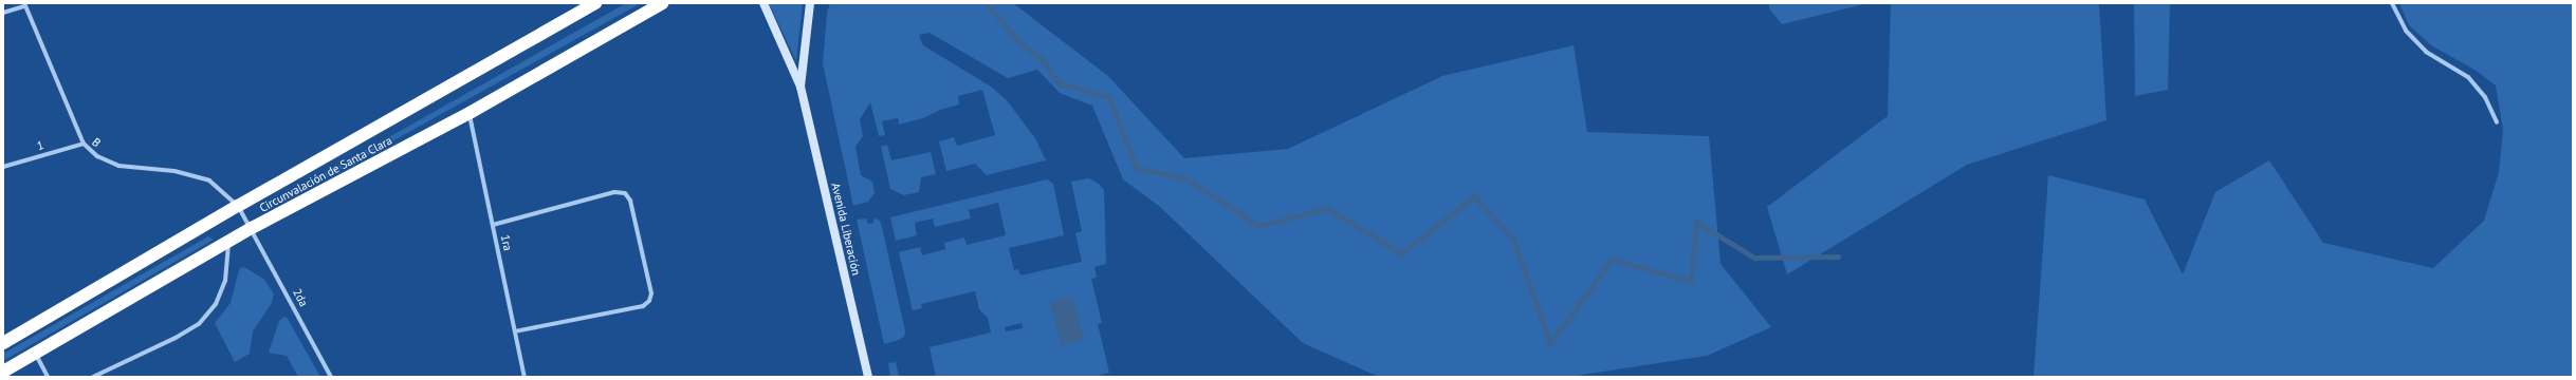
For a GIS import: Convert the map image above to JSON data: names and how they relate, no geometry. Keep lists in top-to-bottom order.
{
  "streets": {
    "highway": ["Circunvalación de Santa Clara"],
    "main road": ["Avenida Liberación"],
    "street": [
      "B",
      "1",
      "1ra",
      "2da"
    ]
  },
  "crossings": [
    ["B", "1"],
    ["B", "Circunvalación de Santa Clara"],
    ["B", "2da"],
    ["Circunvalación de Santa Clara", "1ra"],
    ["Circunvalación de Santa Clara", "2da"]
  ]
}
